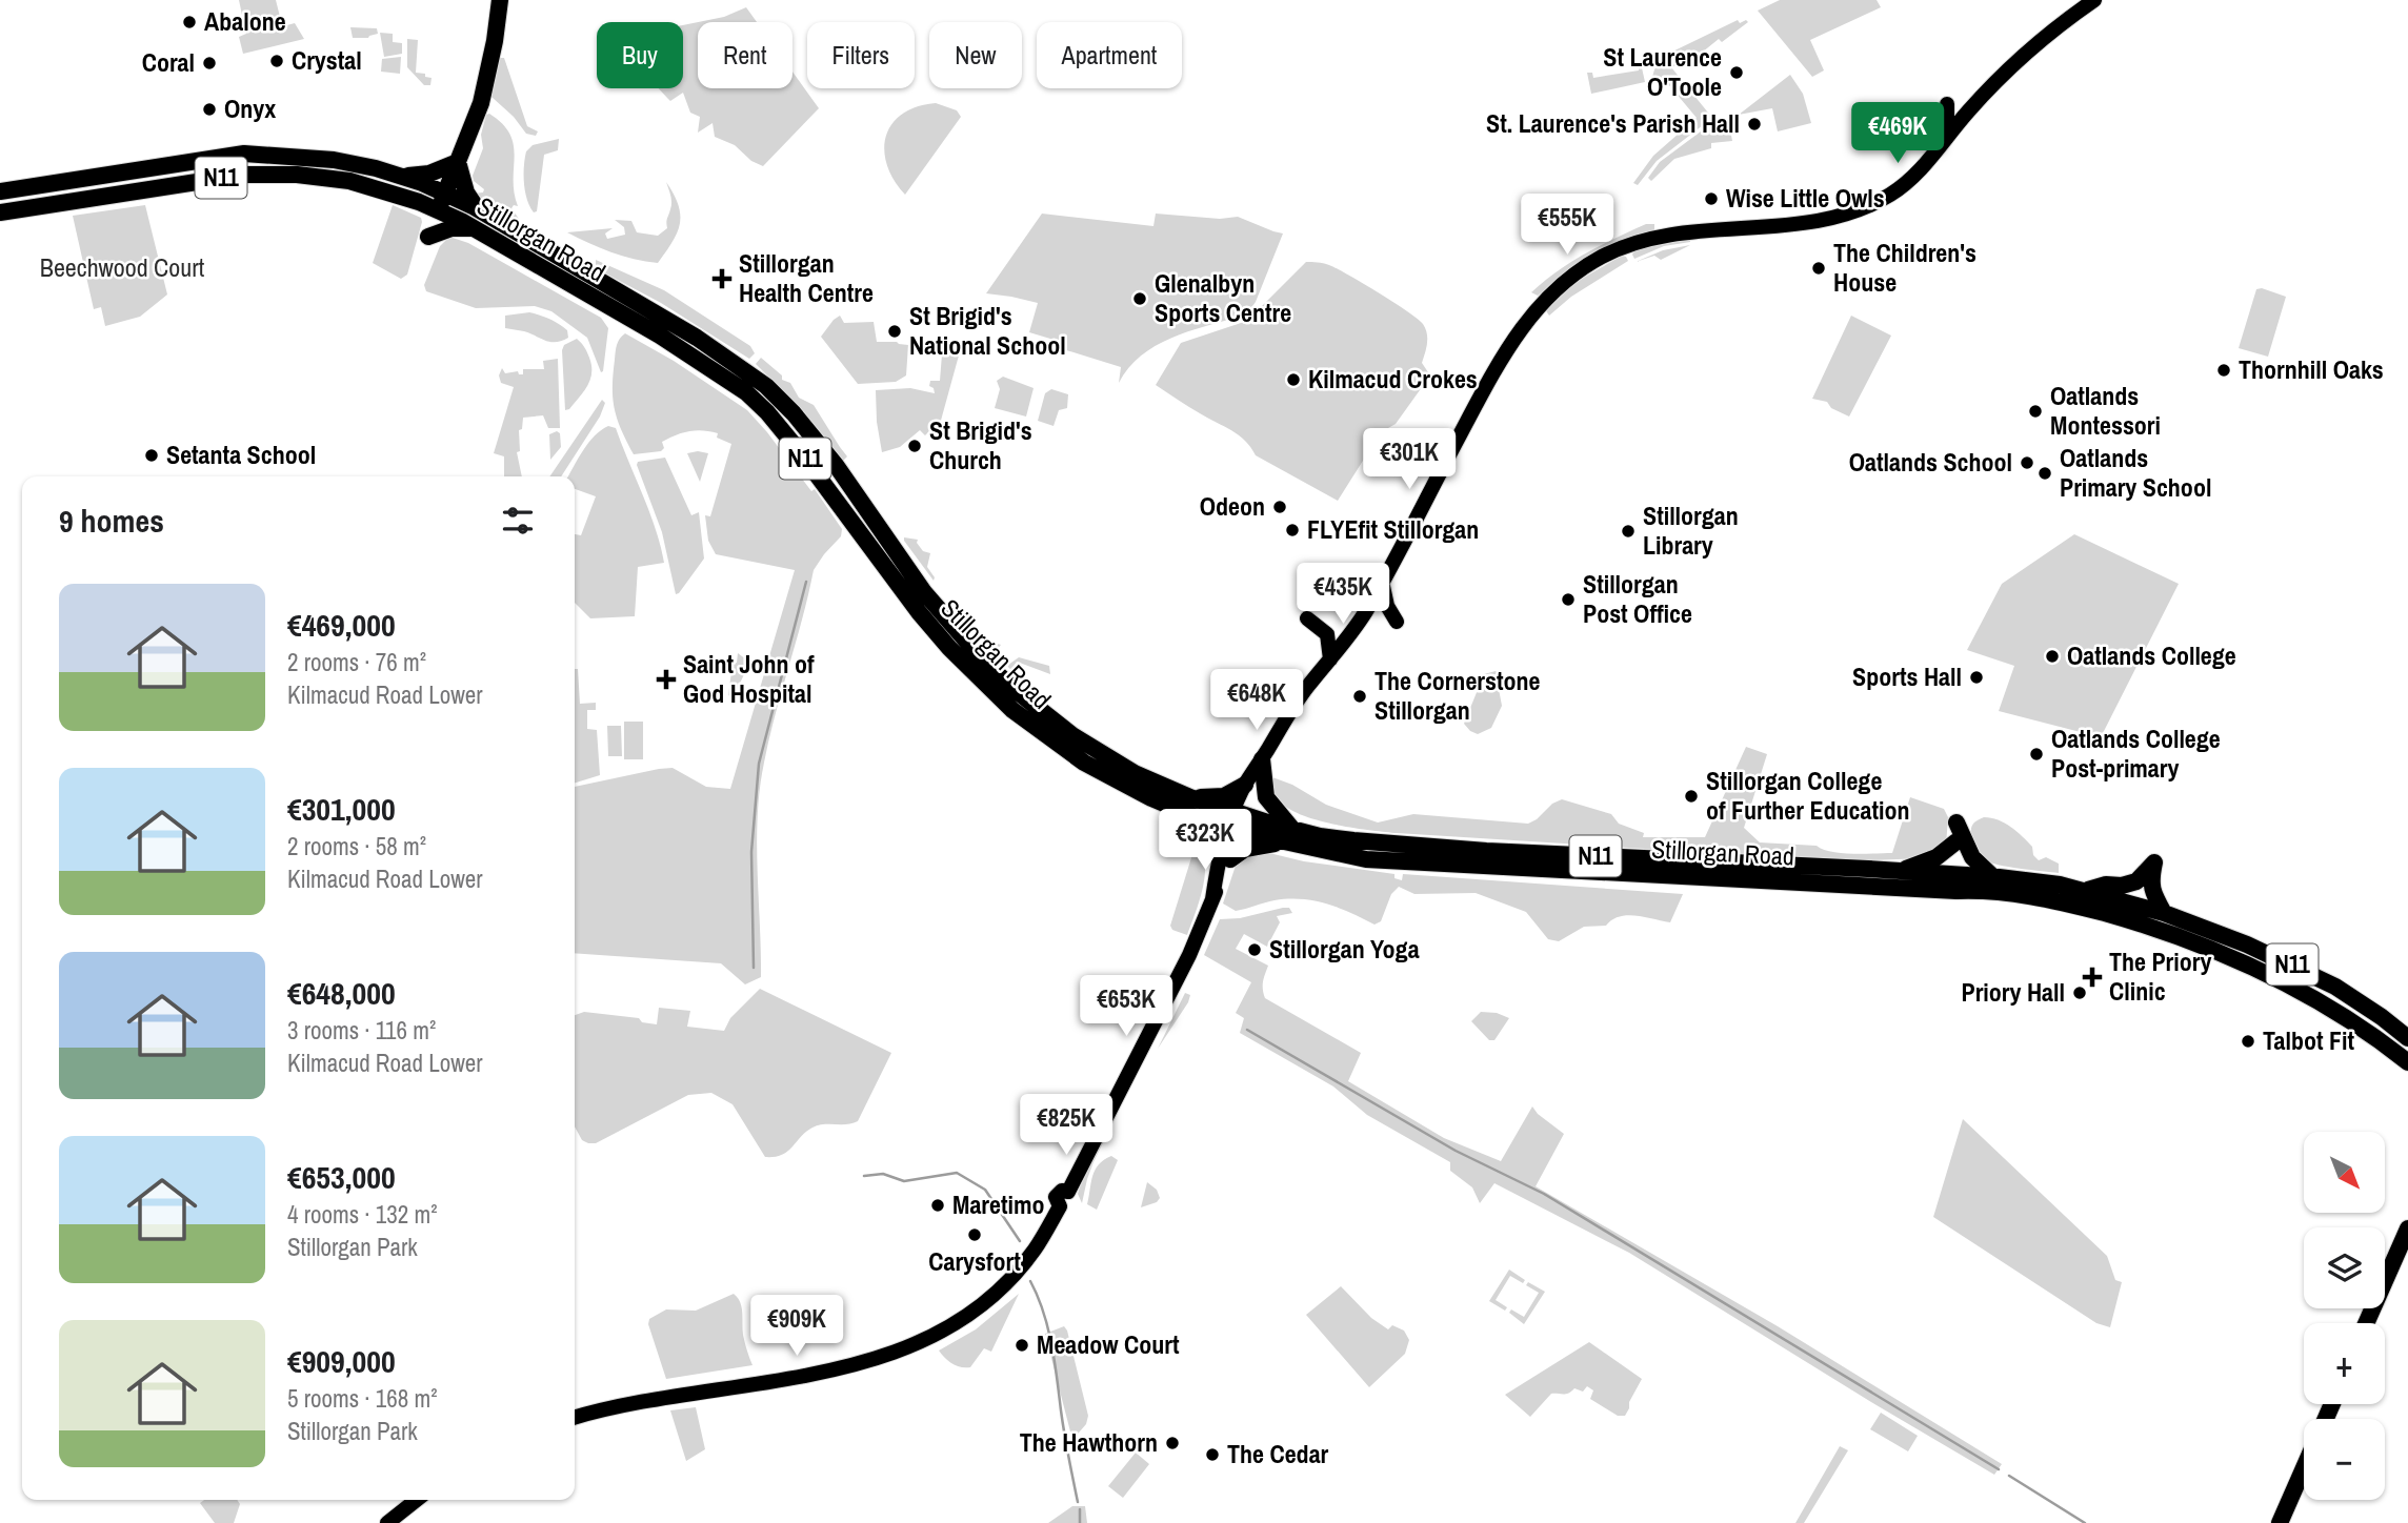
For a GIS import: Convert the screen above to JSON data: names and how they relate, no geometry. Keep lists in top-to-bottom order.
{
  "streets": {
    "highway": ["N11", "Stillorgan Road"]
  },
  "crossings": [
    ["N11", "Stillorgan Road"]
  ],
  "parks": ["Beechwood Court"],
  "places": {
    "other": [
      "Abalone",
      "Crystal",
      "Coral",
      "St Laurence O'Toole",
      "Onyx",
      "St. Laurence's Parish Hall",
      "Wise Little Owls",
      "The Children's House",
      "Glenalbyn Sports Centre",
      "St Brigid's National School",
      "Thornhill Oaks",
      "Kilmacud Crokes",
      "Oatlands Montessori",
      "St Brigid's Church",
      "Setanta School",
      "Oatlands School",
      "Oatlands Primary School",
      "Odeon",
      "FLYEfit Stillorgan",
      "Stillorgan Library",
      "Stillorgan Post Office",
      "Oatlands College",
      "Sports Hall",
      "The Cornerstone Stillorgan",
      "Oatlands College Post-primary",
      "Stillorgan College of Further Education",
      "Stillorgan Yoga",
      "Priory Hall",
      "Talbot Fit",
      "Maretimo",
      "Carysfort",
      "Meadow Court",
      "The Hawthorn",
      "The Cedar"
    ],
    "health": ["Stillorgan Health Centre", "Saint John of God Hospital", "The Priory Clinic"]
  },
  "north": "bottom right",
  "page": {
    "chip": [
      "Buy",
      "Rent",
      "Filters",
      "New",
      "Apartment"
    ],
    "price": [
      "€469K",
      "€555K",
      "€301K",
      "€435K",
      "€648K",
      "€323K",
      "€653K",
      "€825K",
      "€909K"
    ],
    "heading": "9 homes",
    "list": [
      {
        "name": "€469,000",
        "note": "2 rooms · 76 m² · Kilmacud Road Lower"
      },
      {
        "name": "€301,000",
        "note": "2 rooms · 58 m² · Kilmacud Road Lower"
      },
      {
        "name": "€648,000",
        "note": "3 rooms · 116 m² · Kilmacud Road Lower"
      },
      {
        "name": "€653,000",
        "note": "4 rooms · 132 m² · Stillorgan Park"
      },
      {
        "name": "€909,000",
        "note": "5 rooms · 168 m² · Stillorgan Park"
      }
    ],
    "map_buttons": ["+", "−"]
  }
}
